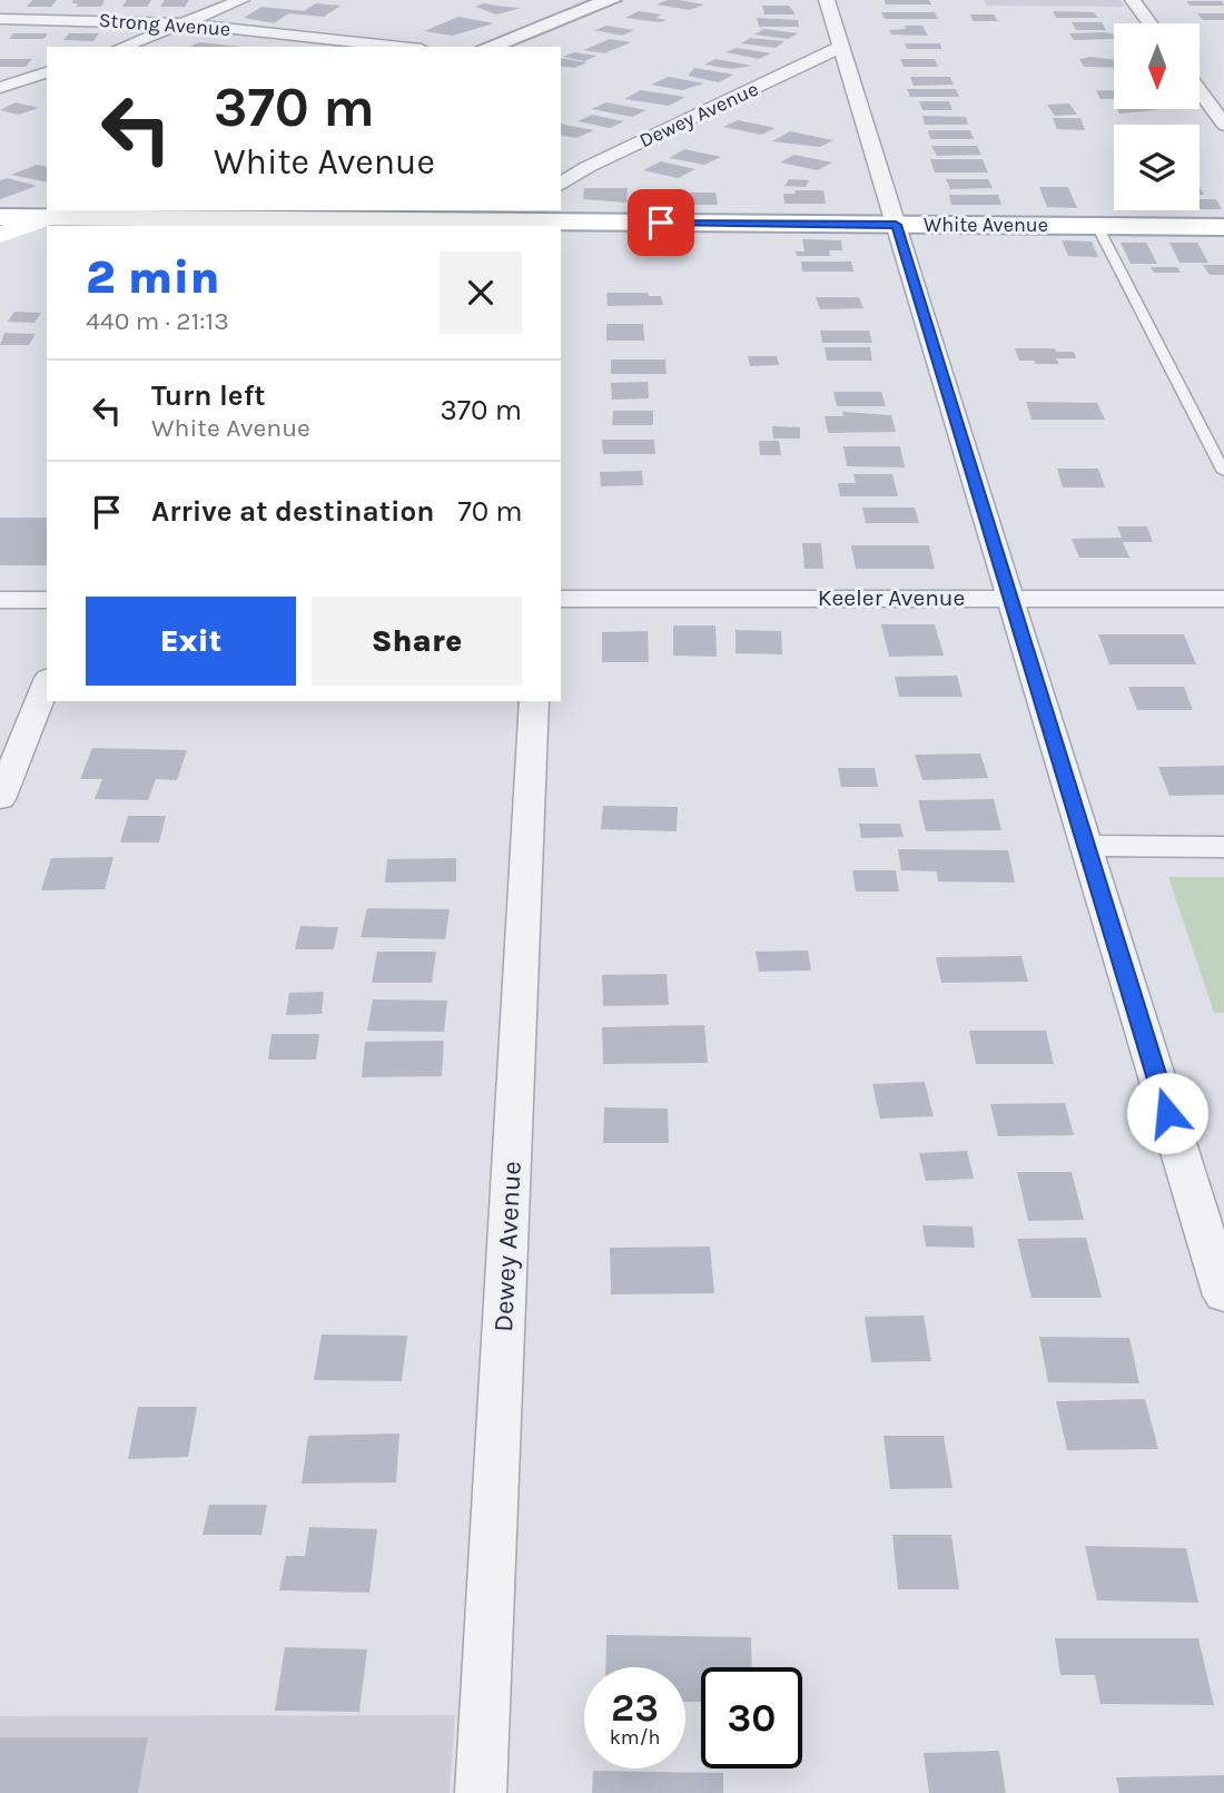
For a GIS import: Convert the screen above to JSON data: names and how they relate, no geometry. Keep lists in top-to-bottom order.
{
  "streets": {
    "main road": ["White Avenue"],
    "street": ["Strong Avenue", "Dewey Avenue", "Keeler Avenue"]
  },
  "north": "bottom",
  "page": {
    "turn": ["370 m", "White Avenue"],
    "heading": ["2 min", "440 m · 21:13"],
    "list": [
      {
        "name": "Turn left",
        "note": "White Avenue",
        "value": "370 m"
      },
      {
        "name": "Arrive at destination",
        "value": "70 m"
      }
    ],
    "buttons": ["Exit", "Share"],
    "speed": "23 km/h",
    "limit": "30"
  }
}
